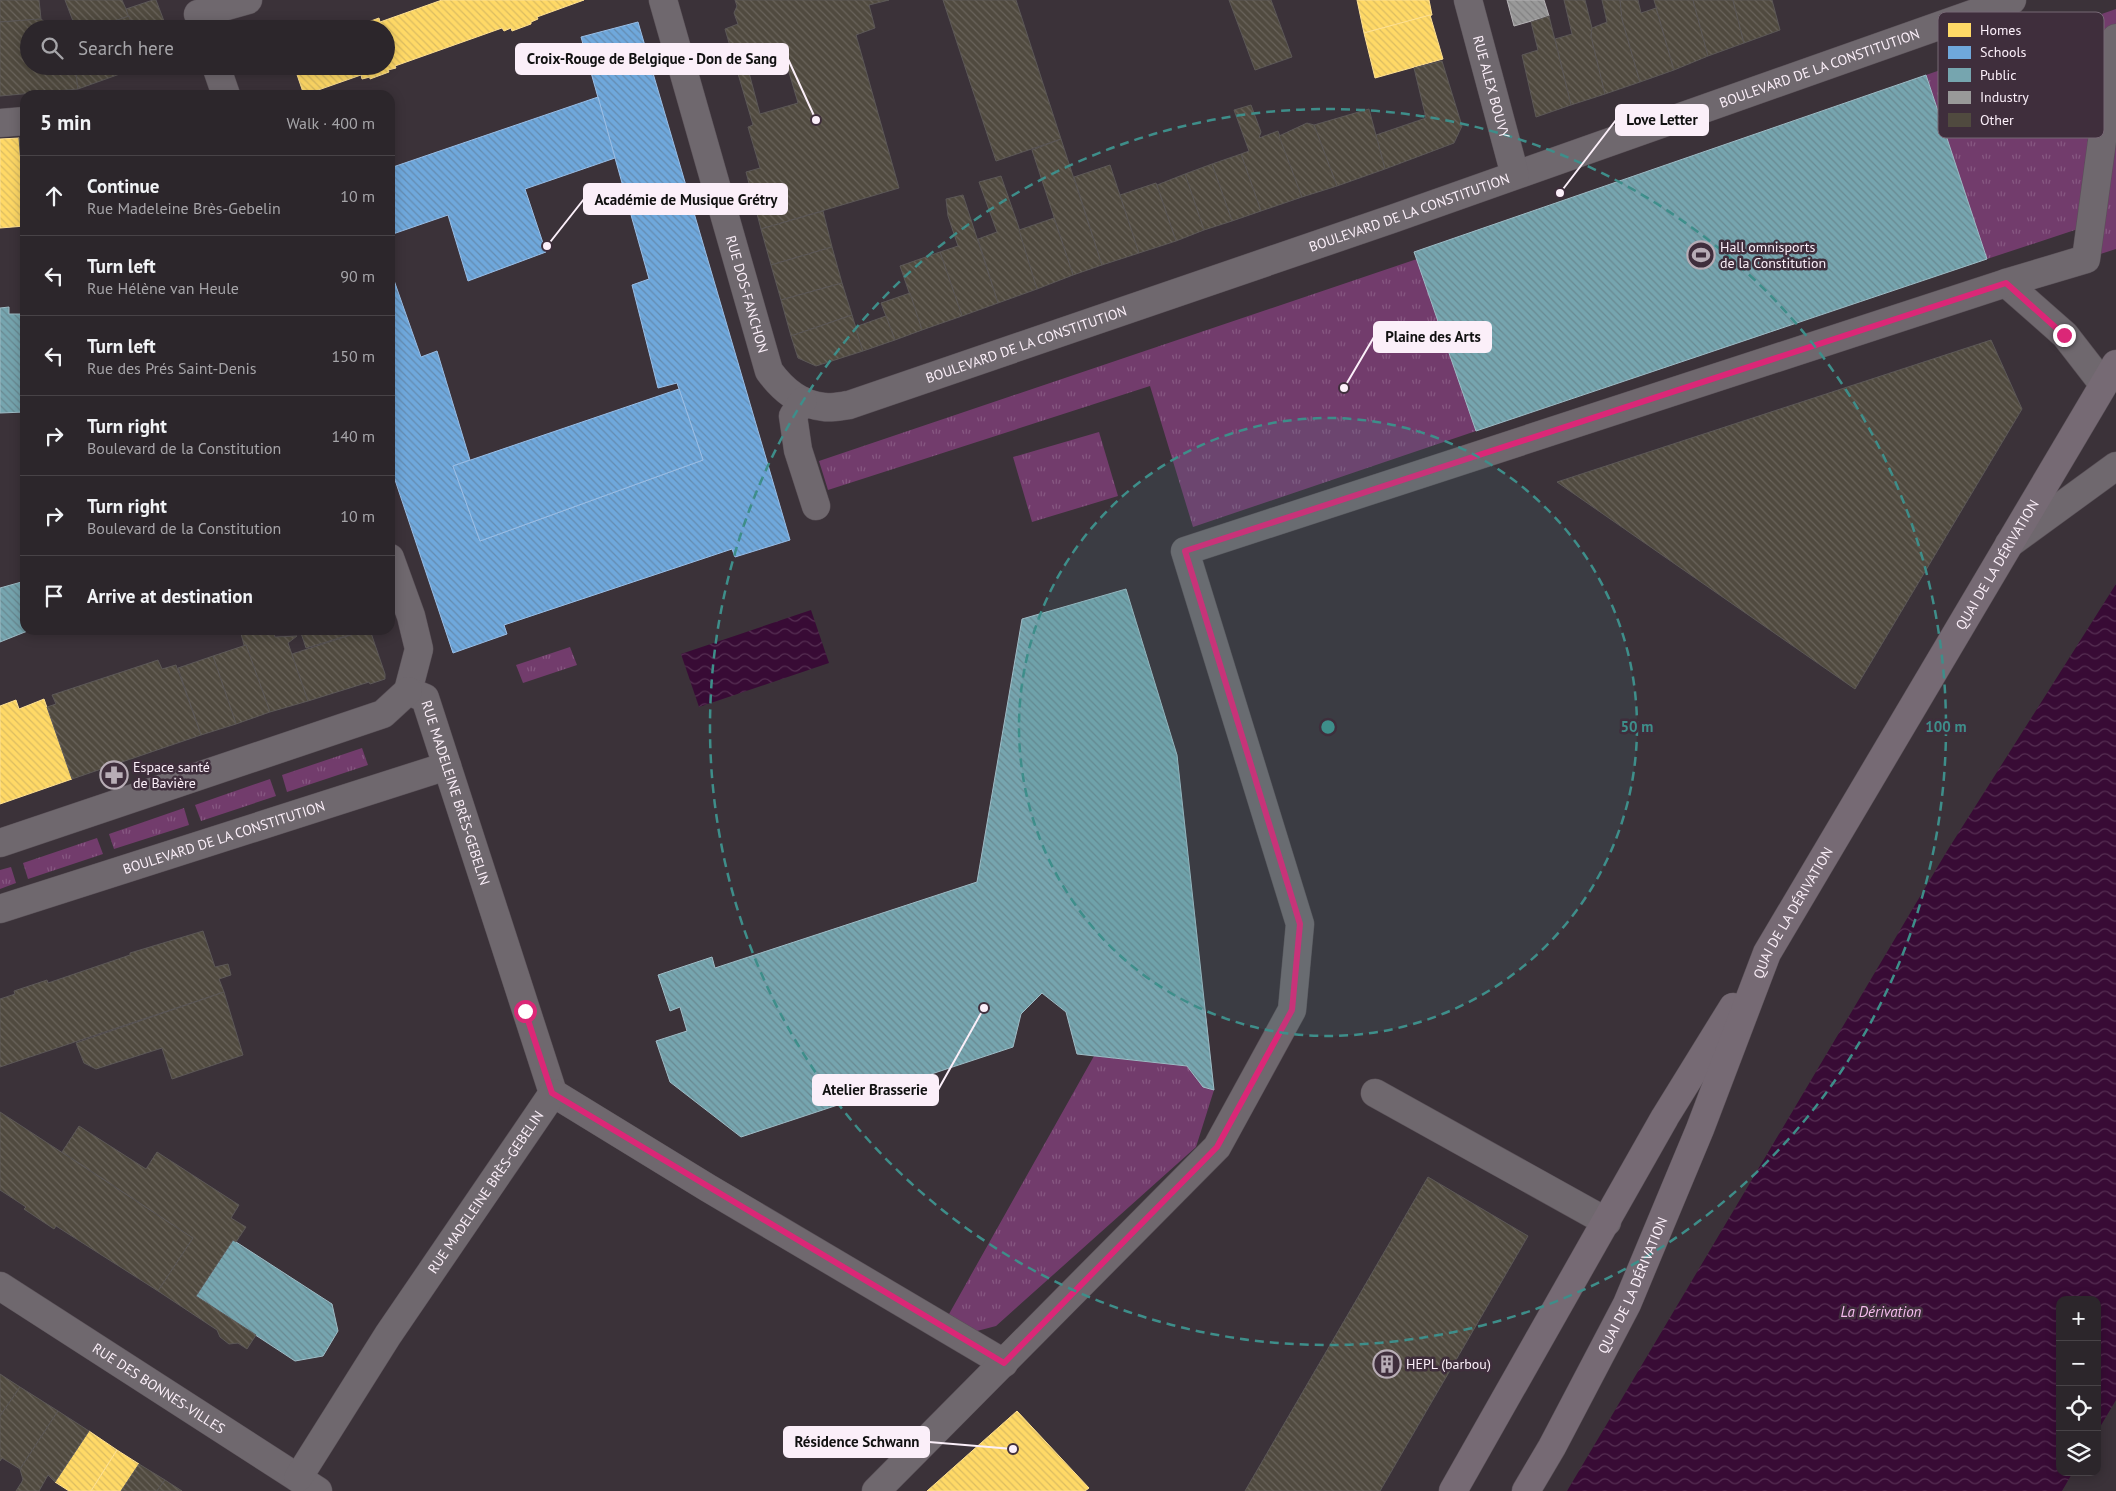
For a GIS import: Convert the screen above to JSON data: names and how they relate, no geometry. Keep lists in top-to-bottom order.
{
  "streets": {
    "main road": ["QUAI DE LA DÉRIVATION"],
    "street": [
      "BOULEVARD DE LA CONSTITUTION",
      "RUE ALEX BOUVY",
      "RUE DOS-FANCHON",
      "RUE MADELEINE BRÈS-GEBELIN",
      "RUE DES BONNES-VILLES"
    ]
  },
  "crossings": [
    ["BOULEVARD DE LA CONSTITUTION", "RUE ALEX BOUVY"],
    ["BOULEVARD DE LA CONSTITUTION", "RUE DOS-FANCHON"],
    ["BOULEVARD DE LA CONSTITUTION", "RUE MADELEINE BRÈS-GEBELIN"],
    ["RUE MADELEINE BRÈS-GEBELIN", "RUE DES BONNES-VILLES"]
  ],
  "water": ["La Dérivation"],
  "places": {
    "other": [
      "Croix-Rouge de Belgique - Don de Sang",
      "Love Letter",
      "Académie de Musique Grétry",
      "Plaine des Arts",
      "Atelier Brasserie",
      "Résidence Schwann"
    ],
    "sports": ["Hall omnisports de la Constitution"],
    "pharmacy": ["Espace santé de Bavière"],
    "building": ["HEPL (barbou)"]
  },
  "legend": [
    "Homes",
    "Schools",
    "Public",
    "Industry",
    "Other"
  ],
  "page": {
    "search": "Search here",
    "heading": ["5 min", "Walk · 400 m"],
    "list": [
      ["Continue", "Rue Madeleine Brès-Gebelin", "10 m"],
      ["Turn left", "Rue Hélène van Heule", "90 m"],
      ["Turn left", "Rue des Prés Saint-Denis", "150 m"],
      ["Turn right", "Boulevard de la Constitution", "140 m"],
      ["Turn right", "Boulevard de la Constitution", "10 m"],
      "Arrive at destination"
    ],
    "map_buttons": ["+", "−"]
  },
  "rings": ["50 m", "100 m"]
}
